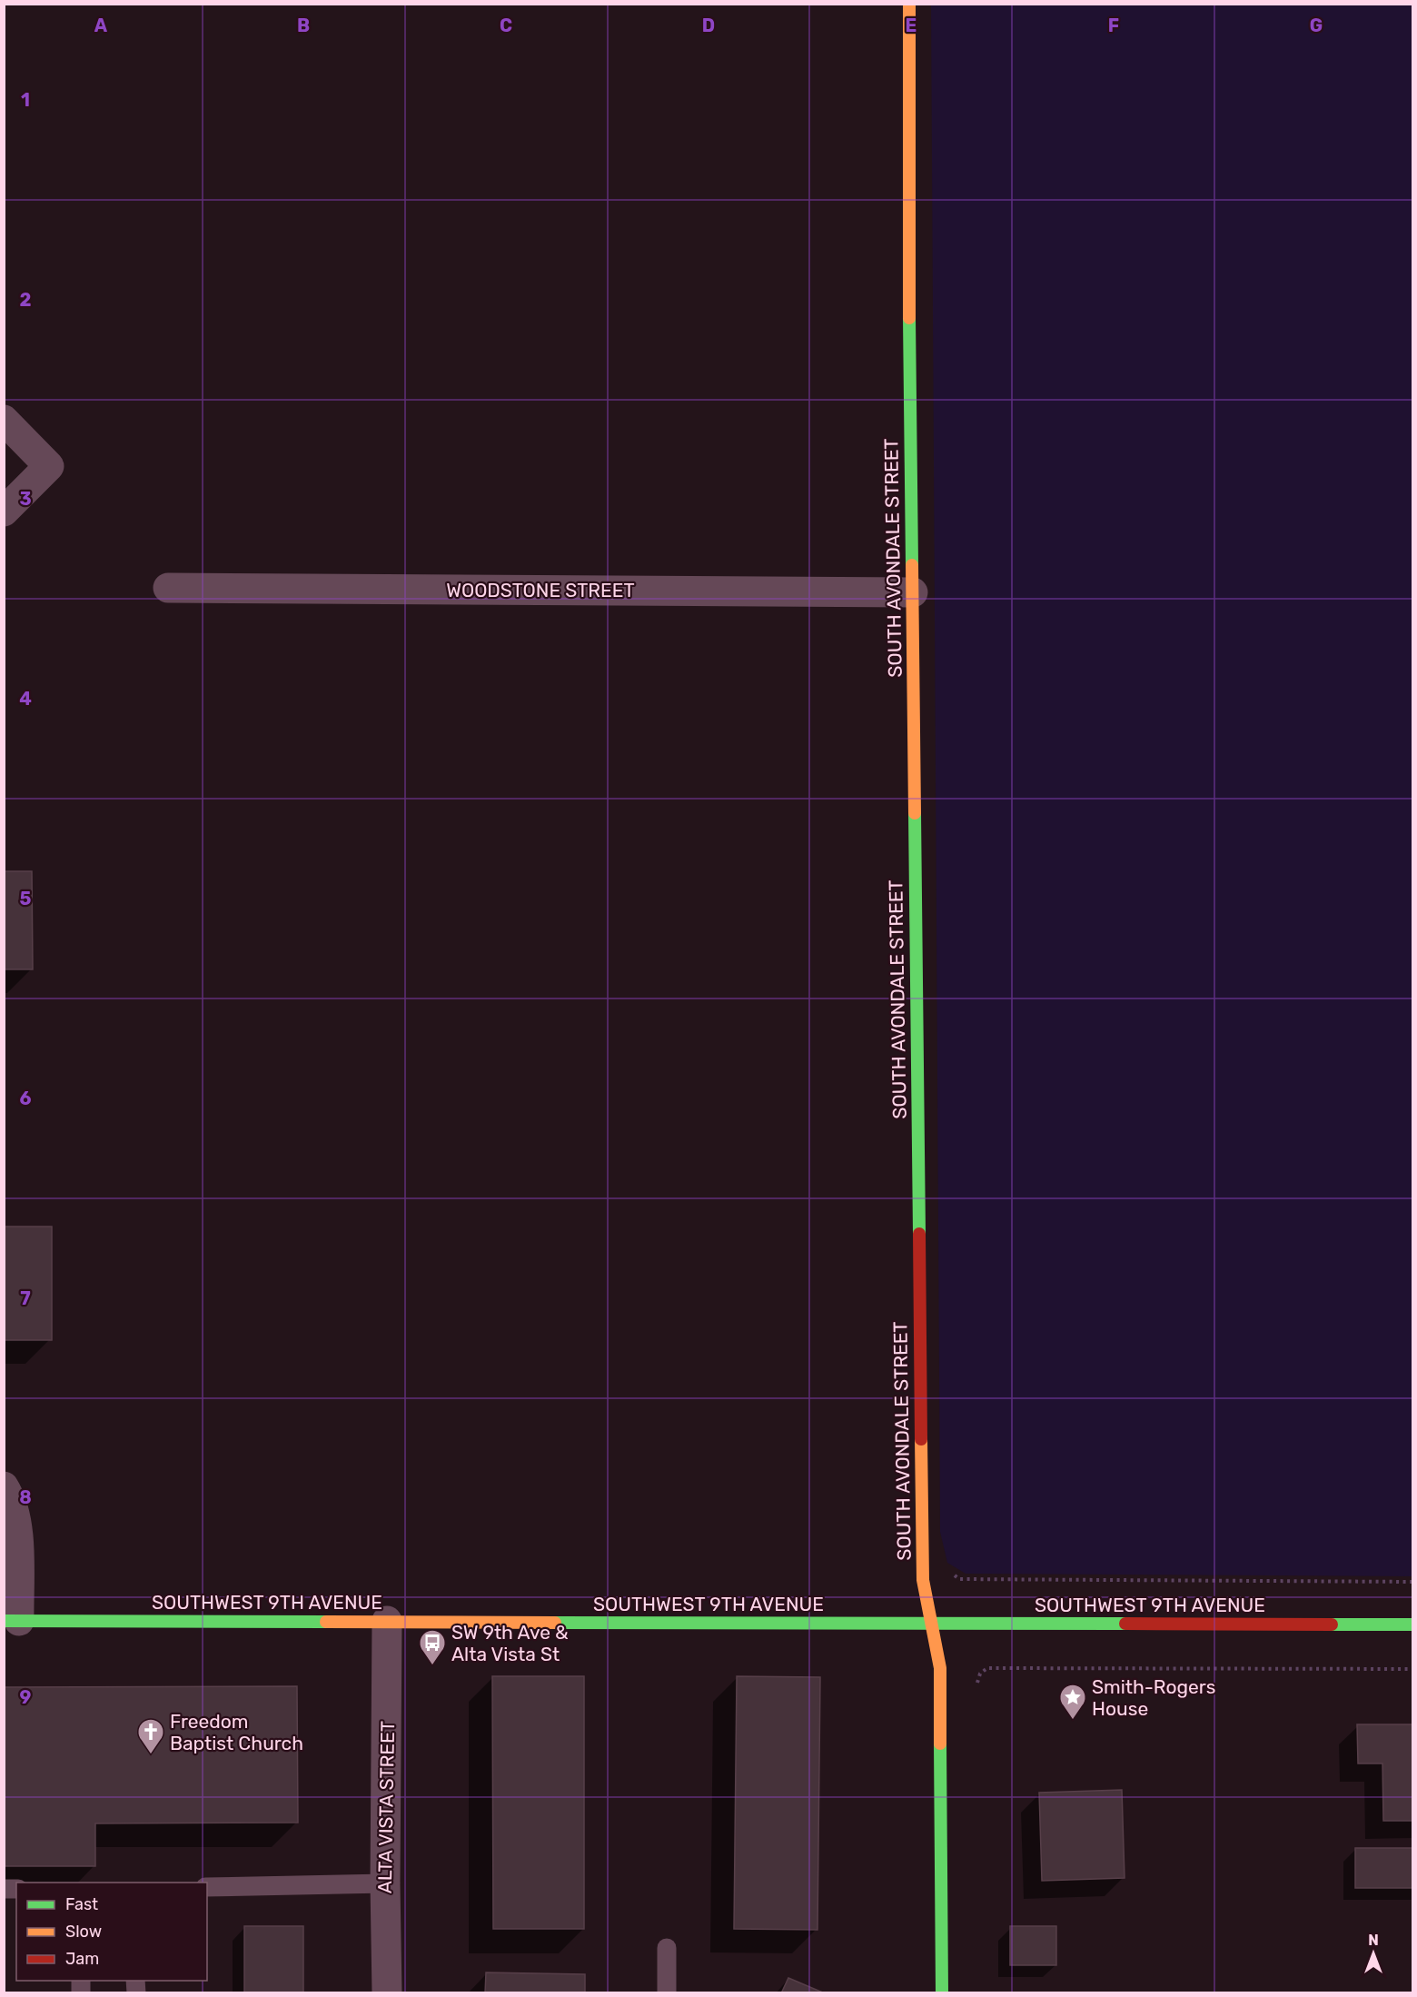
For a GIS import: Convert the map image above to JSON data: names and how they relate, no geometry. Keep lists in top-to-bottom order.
{
  "streets": {
    "main road": ["SOUTH AVONDALE STREET", "SOUTHWEST 9TH AVENUE"],
    "street": ["WOODSTONE STREET", "ALTA VISTA STREET"]
  },
  "crossings": [
    ["SOUTH AVONDALE STREET", "WOODSTONE STREET"],
    ["SOUTH AVONDALE STREET", "SOUTHWEST 9TH AVENUE"],
    ["SOUTHWEST 9TH AVENUE", "ALTA VISTA STREET"]
  ],
  "places": {
    "bus stop": ["SW 9th Ave & Alta Vista St"],
    "place": ["Smith-Rogers House"],
    "church": ["Freedom Baptist Church"]
  },
  "legend": ["Fast", "Slow", "Jam"],
  "north": "top",
  "grid": {
    "columns": [
      "A",
      "B",
      "C",
      "D",
      "E",
      "F",
      "G"
    ],
    "rows": [
      "1",
      "2",
      "3",
      "4",
      "5",
      "6",
      "7",
      "8",
      "9"
    ]
  }
}
